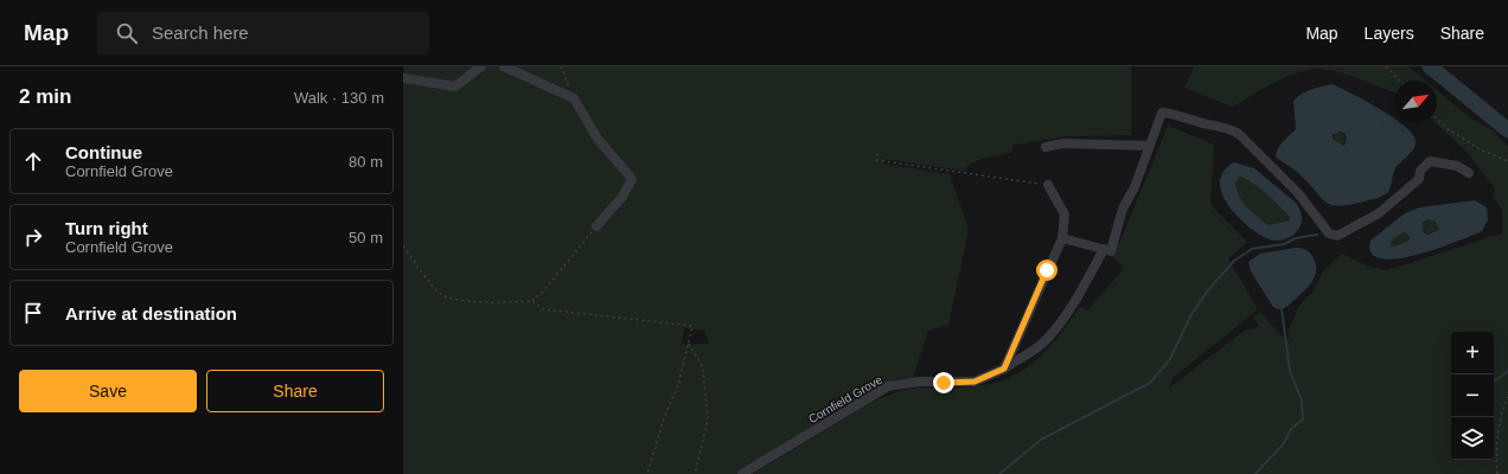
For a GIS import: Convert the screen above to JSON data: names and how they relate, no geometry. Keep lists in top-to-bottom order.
{
  "streets": {
    "lane": ["Cornfield Grove"]
  },
  "north": "top right",
  "page": {
    "header": "Map",
    "search": "Search here",
    "nav": ["Map", "Layers", "Share"],
    "heading": ["2 min", "Walk · 130 m"],
    "list": [
      ["Continue", "Cornfield Grove", "80 m"],
      ["Turn right", "Cornfield Grove", "50 m"],
      "Arrive at destination"
    ],
    "map_buttons": ["+", "−"],
    "buttons": ["Save", "Share"]
  }
}
